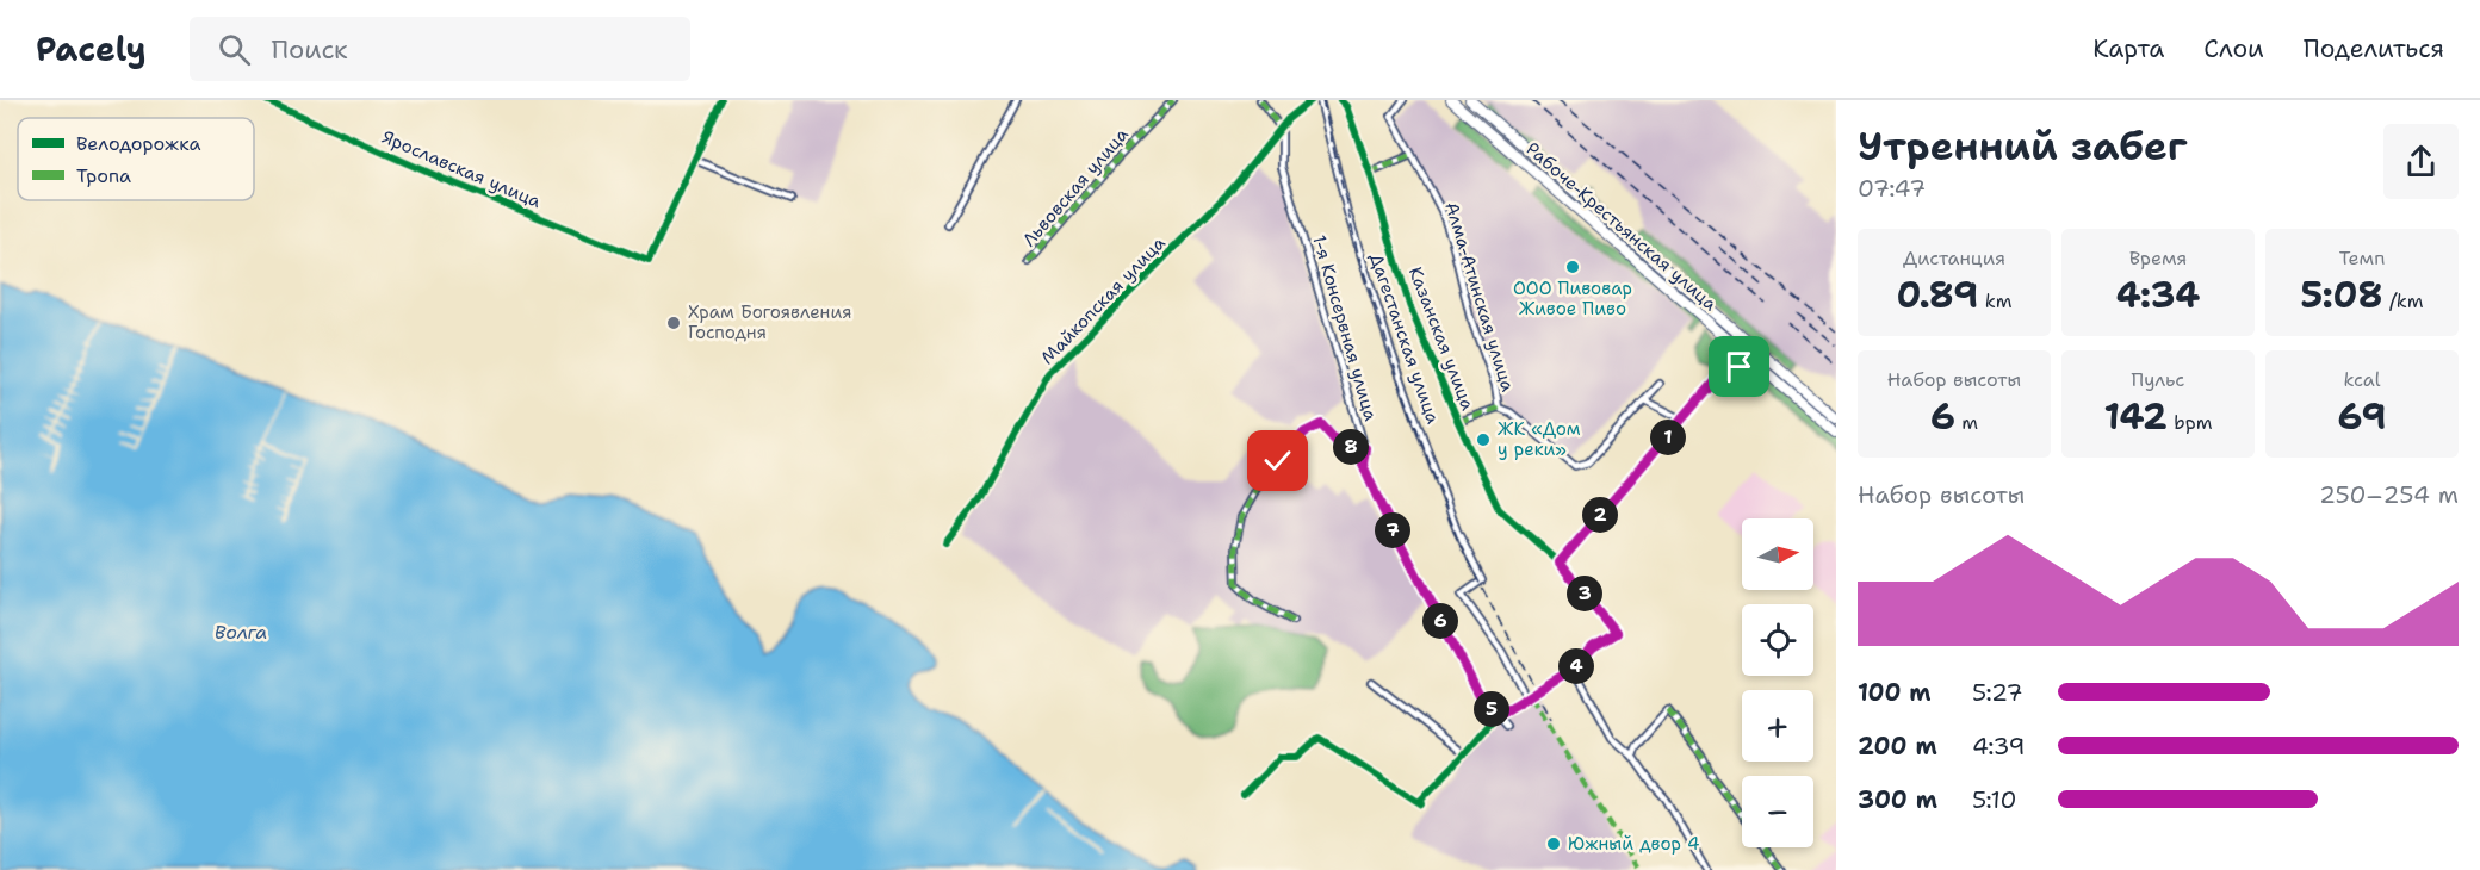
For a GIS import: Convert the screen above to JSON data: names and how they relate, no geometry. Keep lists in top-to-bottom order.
{
  "streets": {
    "main road": ["Рабоче-Крестьянская улица"],
    "street": [
      "Ярославская улица",
      "Львовская улица",
      "Алма-Атинская улица",
      "Майкопская улица",
      "1-я Консервная улица",
      "Дагестанская улица",
      "Казанская улица"
    ]
  },
  "crossings": [
    ["Майкопская улица", "1-я Консервная улица"]
  ],
  "water": ["Волга"],
  "places": [
    "ООО Пивовар Живое Пиво",
    "Храм Богоявления Господня",
    "ЖК «Дом у реки»",
    "Южный двор 4"
  ],
  "legend": ["Велодорожка", "Тропа"],
  "north": "right",
  "page": {
    "header": "Pacely",
    "search": "Поиск",
    "nav": ["Карта", "Слои", "Поделиться"],
    "heading": ["Утренний забег", "07:47"],
    "stats": [
      ["Дистанция", "0.89 km"],
      ["Время", "4:34"],
      ["Темп", "5:08 /km"],
      ["Набор высоты", "6 m"],
      ["Пульс", "142 bpm"],
      ["kcal", "69"]
    ],
    "pins": [
      "1",
      "8",
      "2",
      "7",
      "3",
      "6",
      "4",
      "5"
    ],
    "chart": ["Набор высоты", "250–254 m"],
    "map_buttons": ["+", "−"],
    "list": [
      {
        "name": "100 m",
        "note": "5:27"
      },
      {
        "name": "200 m",
        "note": "4:39"
      },
      {
        "name": "300 m",
        "note": "5:10"
      }
    ]
  }
}
